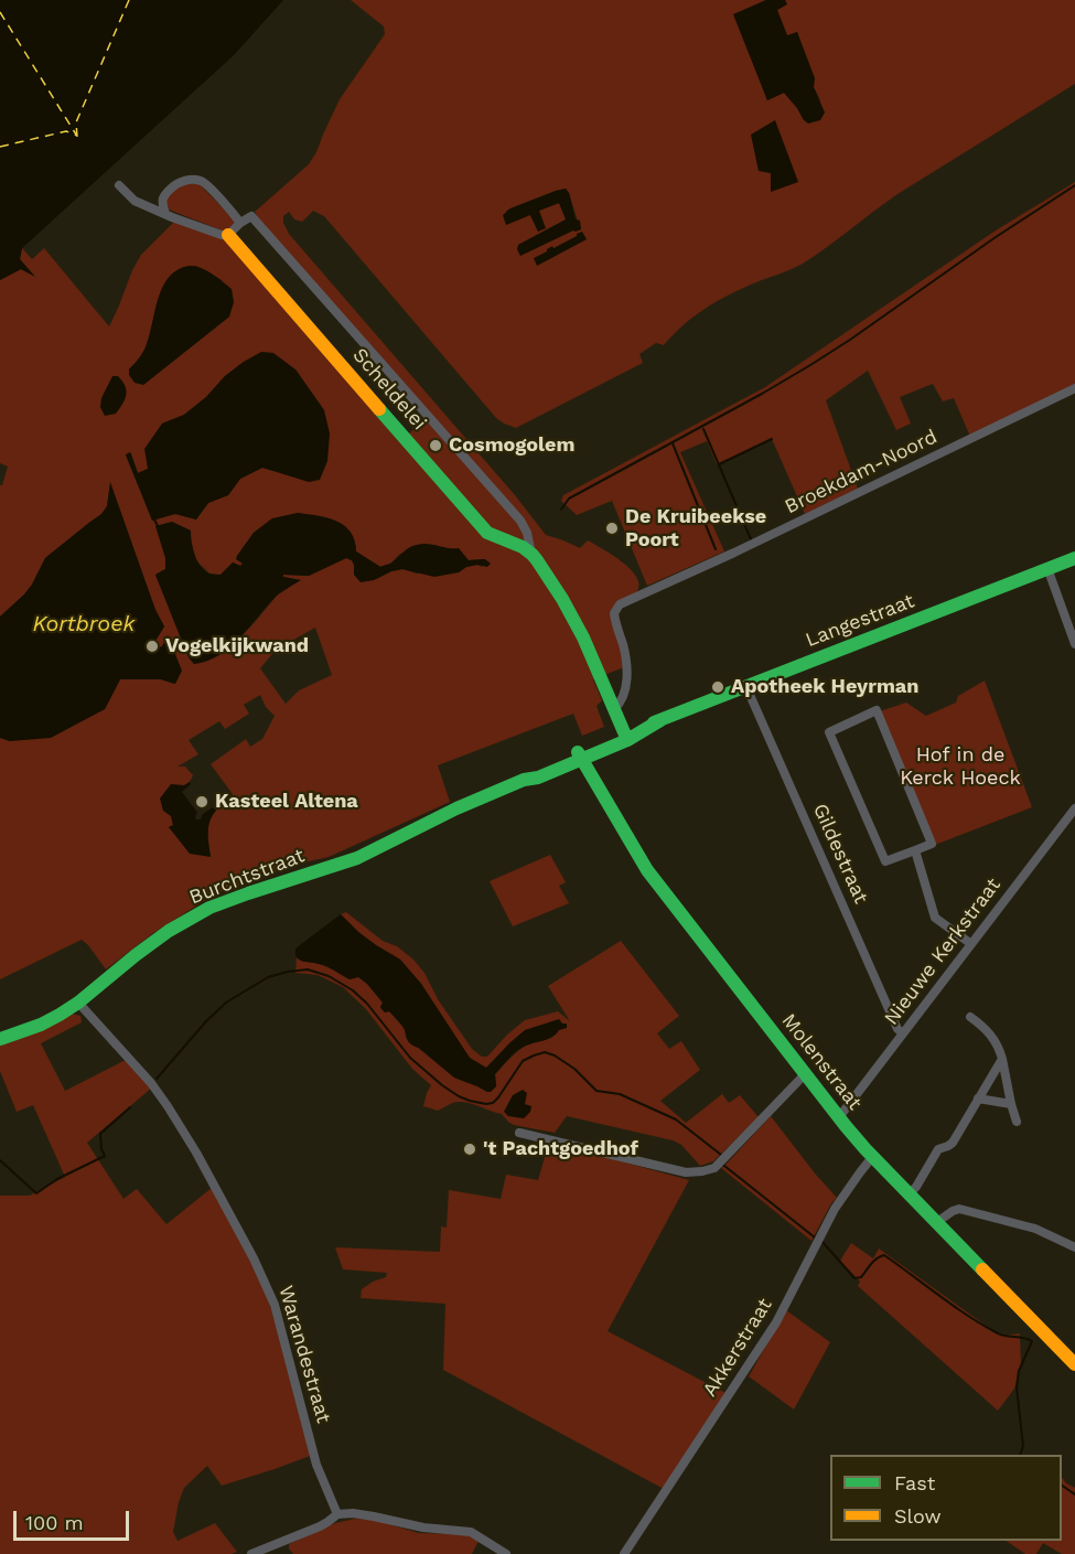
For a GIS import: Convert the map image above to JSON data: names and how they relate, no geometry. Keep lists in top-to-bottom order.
{
  "streets": {
    "street": [
      "Scheldelei",
      "Broekdam-Noord",
      "Langestraat",
      "Gildestraat",
      "Burchtstraat",
      "Nieuwe Kerkstraat",
      "Molenstraat",
      "Akkerstraat",
      "Warandestraat"
    ]
  },
  "crossings": [
    ["Scheldelei", "Broekdam-Noord"],
    ["Scheldelei", "Langestraat"],
    ["Langestraat", "Gildestraat"],
    ["Langestraat", "Burchtstraat"],
    ["Langestraat", "Molenstraat"],
    ["Gildestraat", "Nieuwe Kerkstraat"],
    ["Burchtstraat", "Molenstraat"],
    ["Burchtstraat", "Warandestraat"],
    ["Nieuwe Kerkstraat", "Molenstraat"],
    ["Molenstraat", "Akkerstraat"]
  ],
  "water": ["Kortbroek"],
  "parks": ["Hof in de Kerck Hoeck"],
  "places": [
    "Cosmogolem",
    "De Kruibeekse Poort",
    "Vogelkijkwand",
    "Apotheek Heyrman",
    "Kasteel Altena",
    "'t Pachtgoedhof"
  ],
  "legend": ["Fast", "Slow"],
  "scale_bar": "100 m"
}
